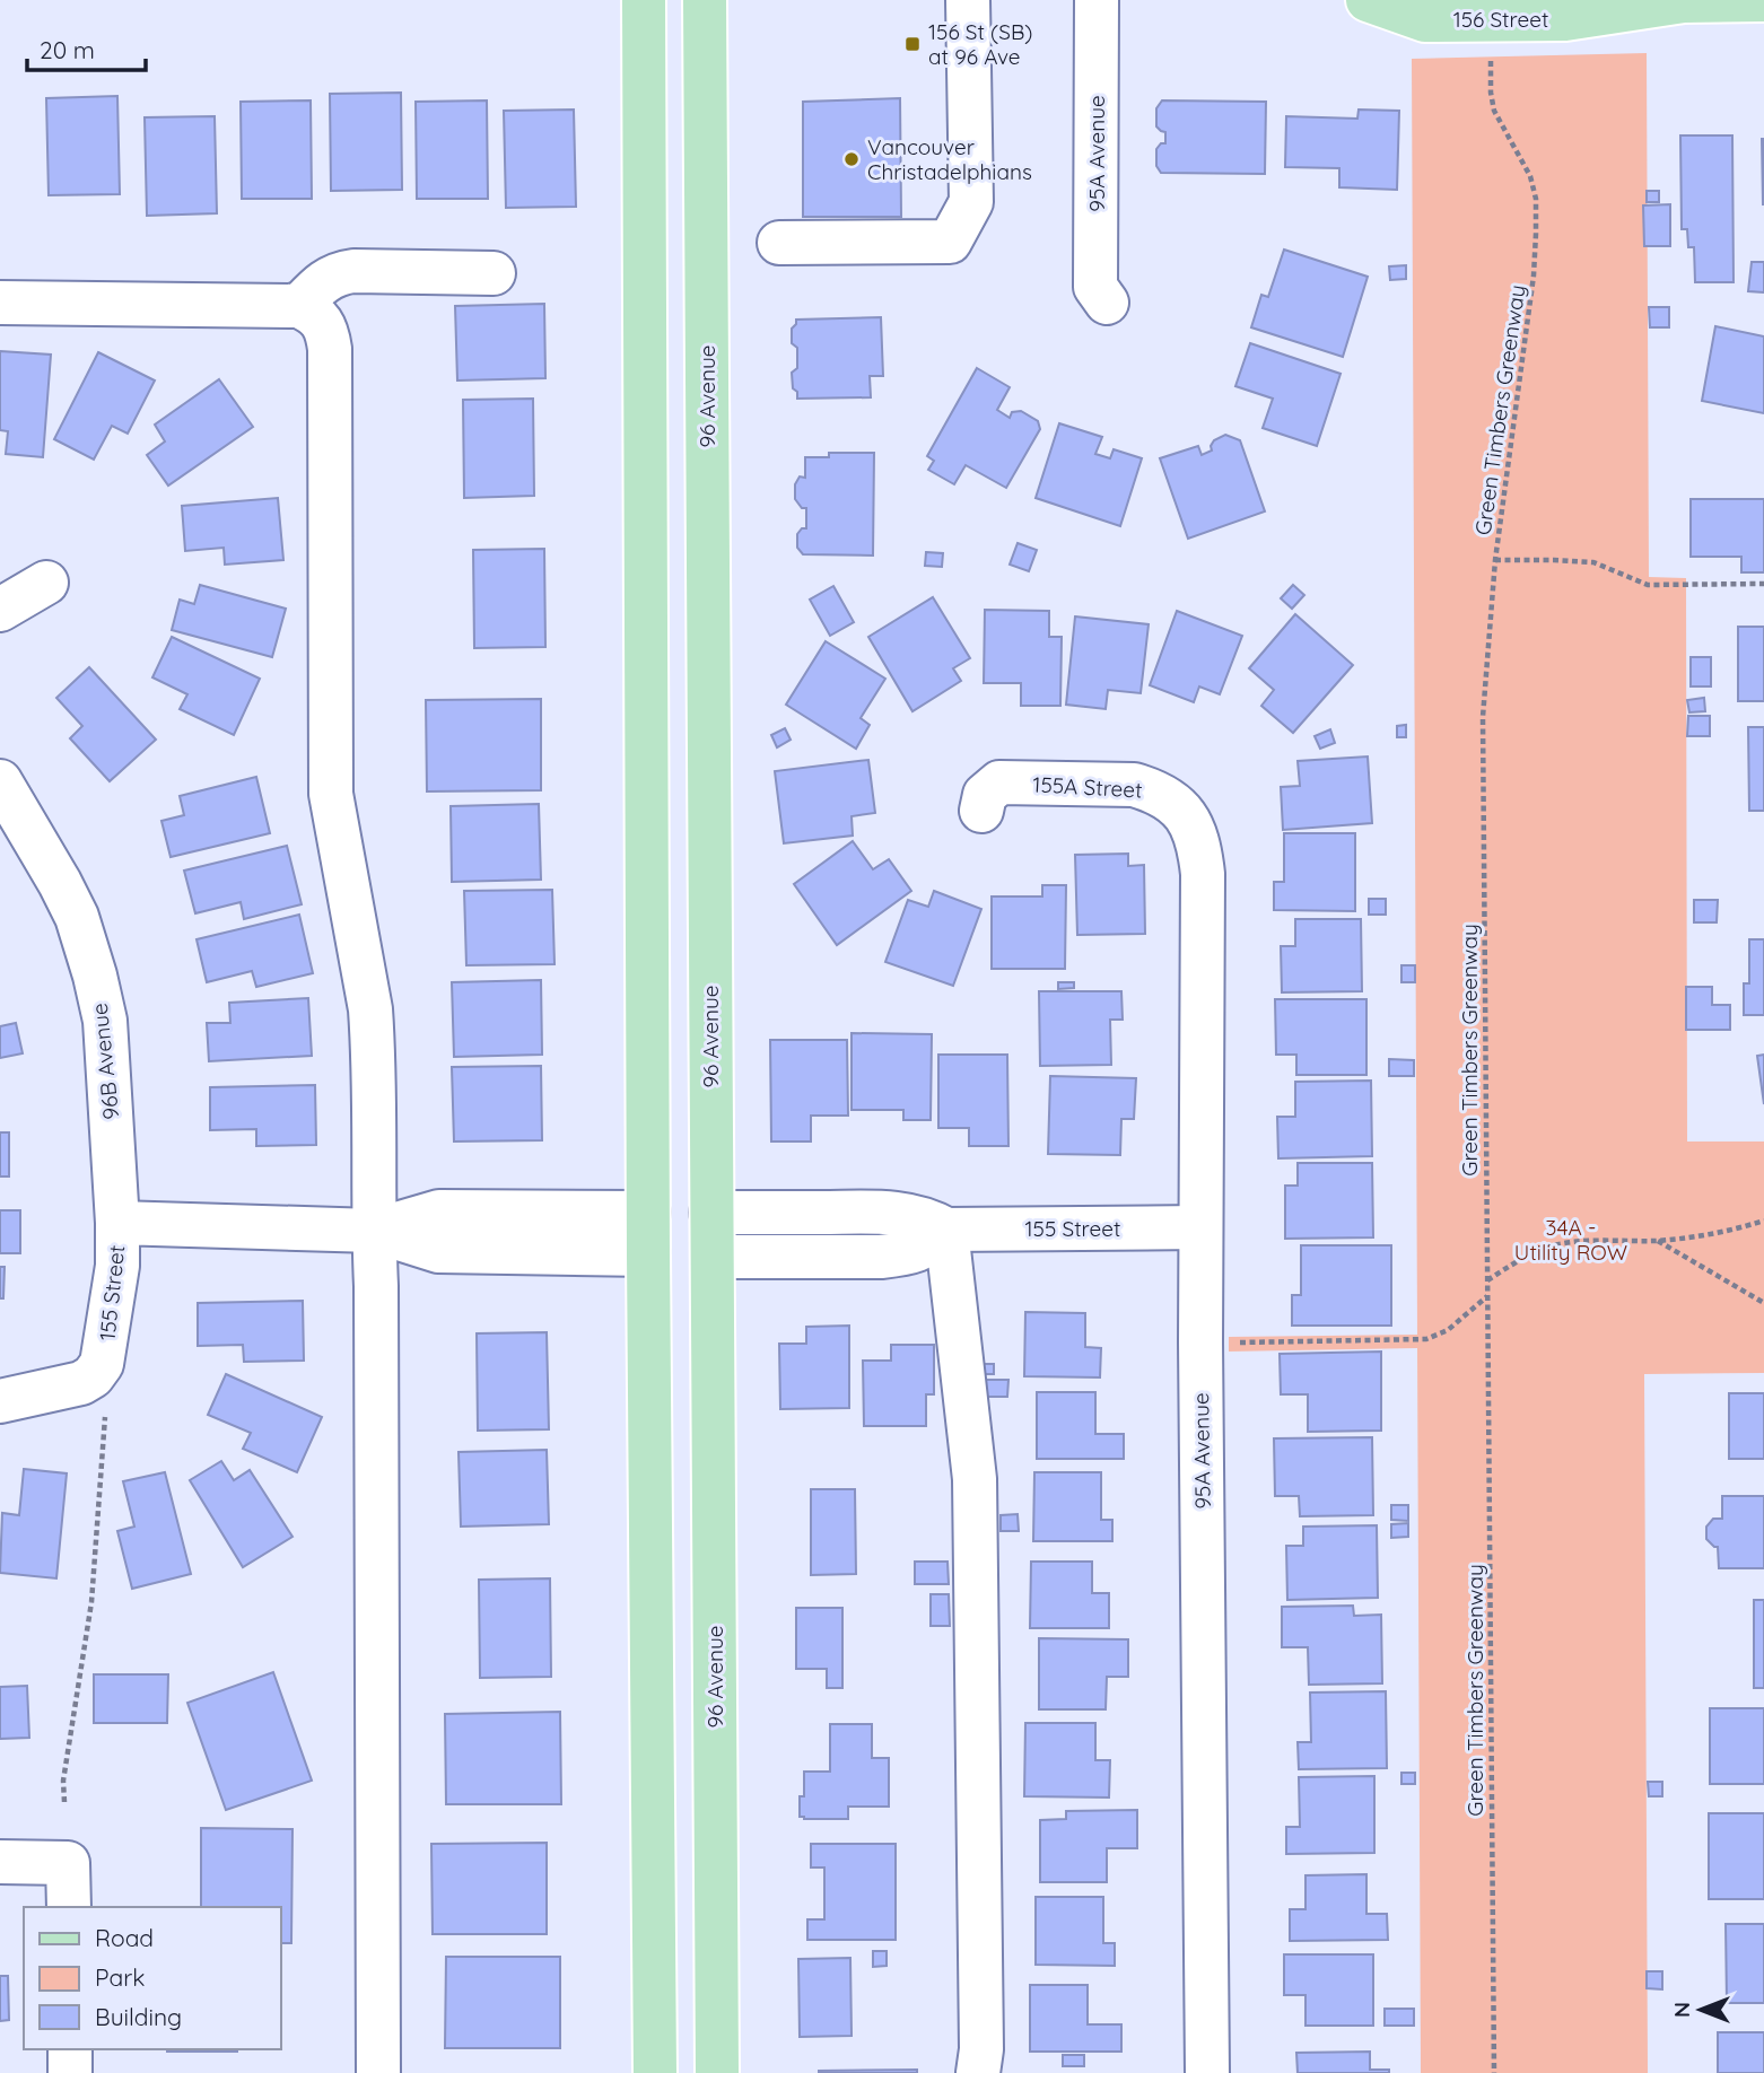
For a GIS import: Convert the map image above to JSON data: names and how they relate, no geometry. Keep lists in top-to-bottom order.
{
  "streets": {
    "main road": ["156 Street", "96 Avenue"],
    "street": [
      "95A Avenue",
      "155A Street",
      "96B Avenue",
      "155 Street"
    ],
    "path": ["Green Timbers Greenway"]
  },
  "crossings": [
    ["95A Avenue", "155A Street"],
    ["95A Avenue", "155 Street"],
    ["96 Avenue", "155 Street"],
    ["96B Avenue", "155 Street"]
  ],
  "parks": ["34A - Utility ROW"],
  "places": {
    "transit": ["156 St (SB) at 96 Ave"],
    "other": ["Vancouver Christadelphians"]
  },
  "legend": ["Road", "Park", "Building"],
  "scale_bar": "20 m",
  "north": "left"
}
